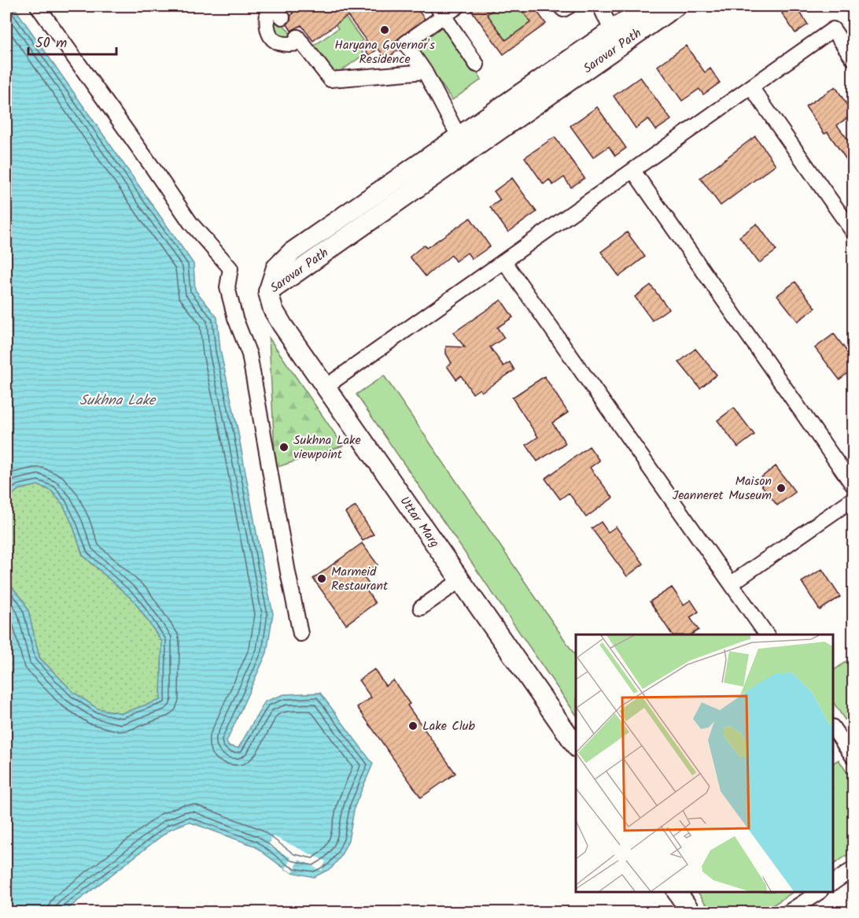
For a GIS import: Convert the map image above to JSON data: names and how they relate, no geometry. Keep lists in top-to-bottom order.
{
  "streets": {
    "main road": ["Sarovar Path", "Uttar Marg"]
  },
  "crossings": [
    ["Sarovar Path", "Uttar Marg"]
  ],
  "water": ["Sukhna Lake"],
  "places": [
    "Haryana Governor's Residence",
    "Sukhna Lake viewpoint",
    "Maison Jeanneret Museum",
    "Marmeid Restaurant",
    "Lake Club"
  ],
  "scale_bar": "50 m"
}
